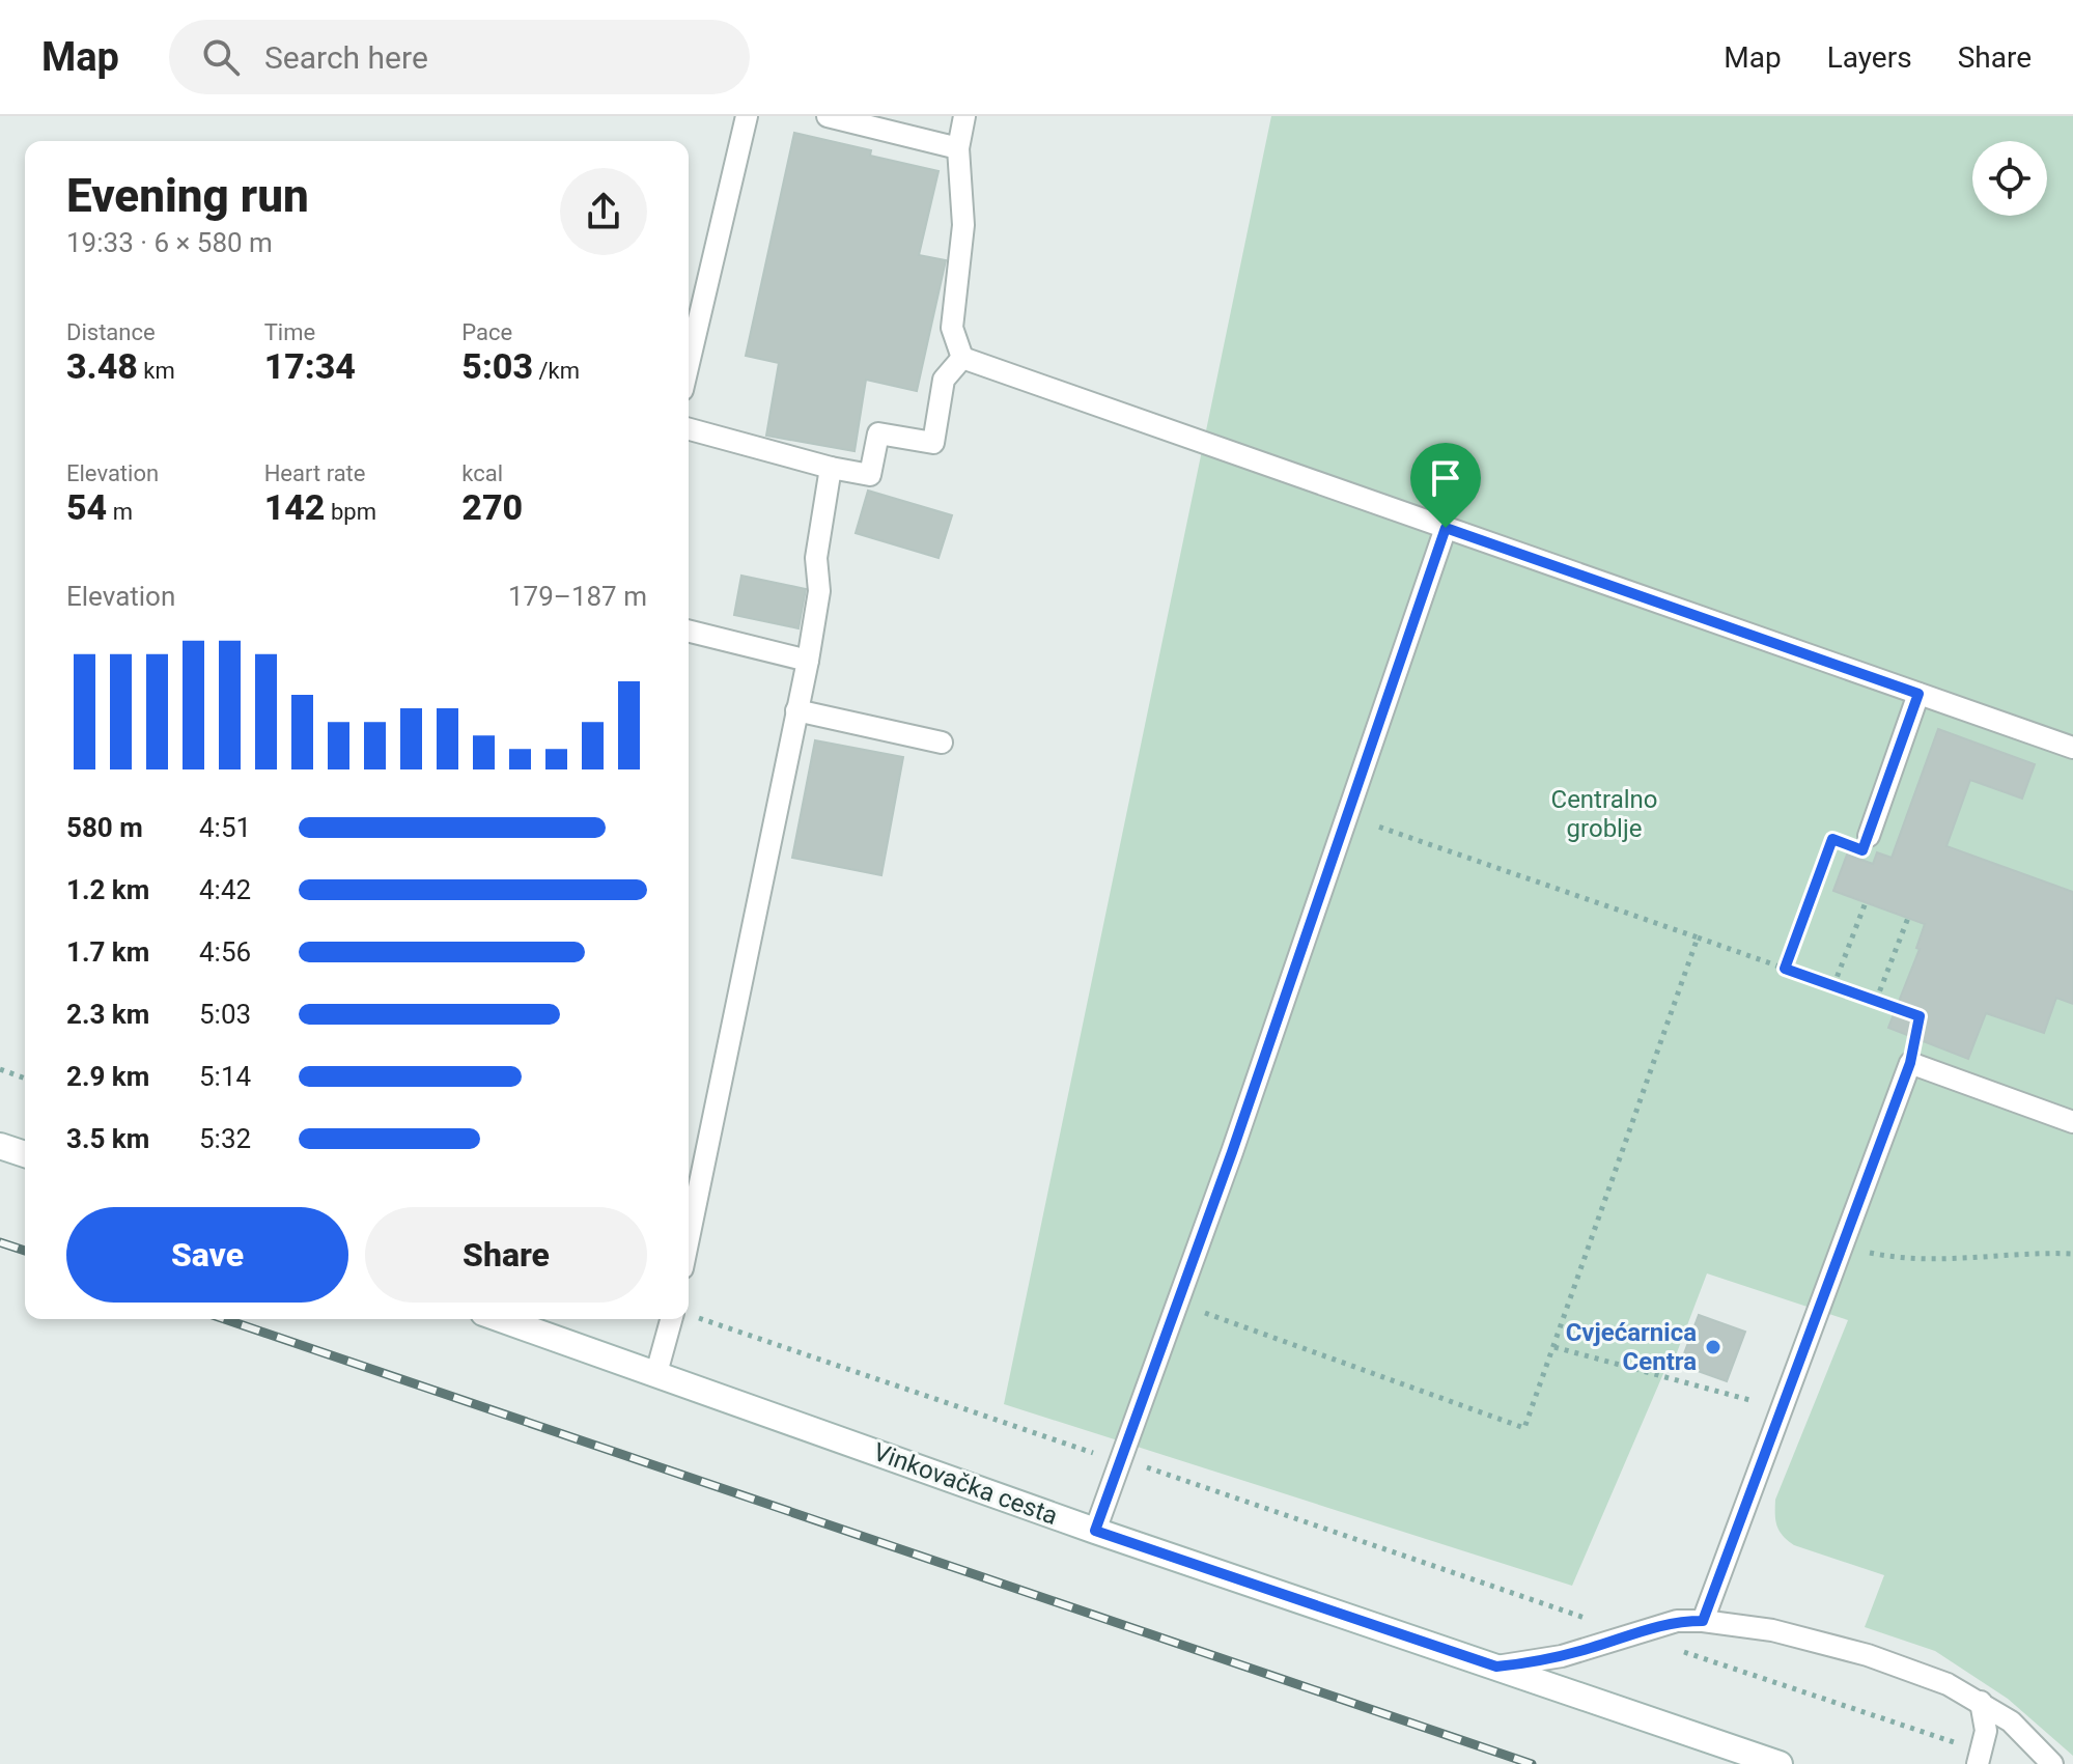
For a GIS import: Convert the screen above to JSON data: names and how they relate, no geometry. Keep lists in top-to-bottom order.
{
  "streets": {
    "main road": ["Vinkovačka cesta"]
  },
  "parks": ["Centralno groblje"],
  "places": ["Cvjećarnica Centra"],
  "page": {
    "header": "Map",
    "search": "Search here",
    "nav": ["Map", "Layers", "Share"],
    "heading": ["Evening run", "19:33 · 6 × 580 m"],
    "stats": [
      ["Distance", "3.48 km"],
      ["Time", "17:34"],
      ["Pace", "5:03 /km"],
      ["Elevation", "54 m"],
      ["Heart rate", "142 bpm"],
      ["kcal", "270"]
    ],
    "chart": ["Elevation", "179–187 m"],
    "list": [
      {
        "name": "580 m",
        "note": "4:51"
      },
      {
        "name": "1.2 km",
        "note": "4:42"
      },
      {
        "name": "1.7 km",
        "note": "4:56"
      },
      {
        "name": "2.3 km",
        "note": "5:03"
      },
      {
        "name": "2.9 km",
        "note": "5:14"
      },
      {
        "name": "3.5 km",
        "note": "5:32"
      }
    ],
    "buttons": ["Save", "Share"]
  }
}
